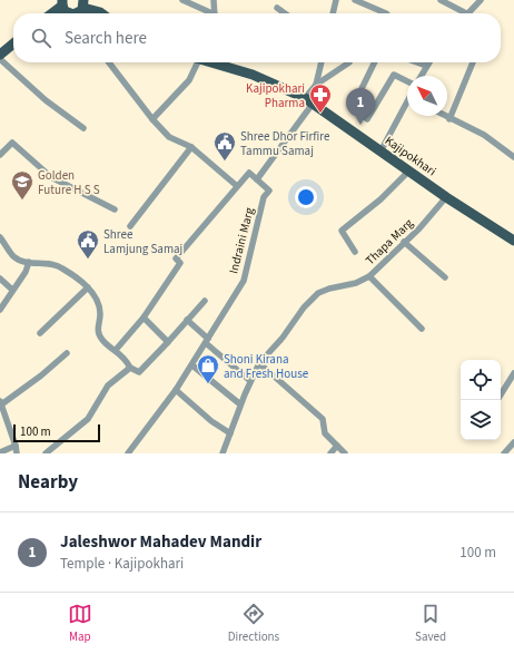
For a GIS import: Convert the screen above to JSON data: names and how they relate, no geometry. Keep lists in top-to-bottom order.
{
  "streets": {
    "main road": ["Kajipokhari"],
    "street": ["Indraini Marg", "Thapa Marg"]
  },
  "crossings": [
    ["Kajipokhari", "Thapa Marg"]
  ],
  "places": {
    "pharmacy": ["Kajipokhari Pharma"],
    "public building": ["Shree Dhor Firfire Tammu Samaj", "Shree Lamjung Samaj"],
    "school or university": ["Golden Future H S S"],
    "shop": ["Shoni Kirana and Fresh House"]
  },
  "scale_bar": "100 m",
  "north": "top left",
  "page": {
    "search": "Search here",
    "pins": "1",
    "scale": "100 m",
    "heading": "Nearby",
    "list": [
      {
        "mark": "1",
        "name": "Jaleshwor Mahadev Mandir",
        "note": "Temple · Kajipokhari",
        "value": "100 m"
      }
    ],
    "nav": ["Map", "Directions", "Saved"]
  }
}
